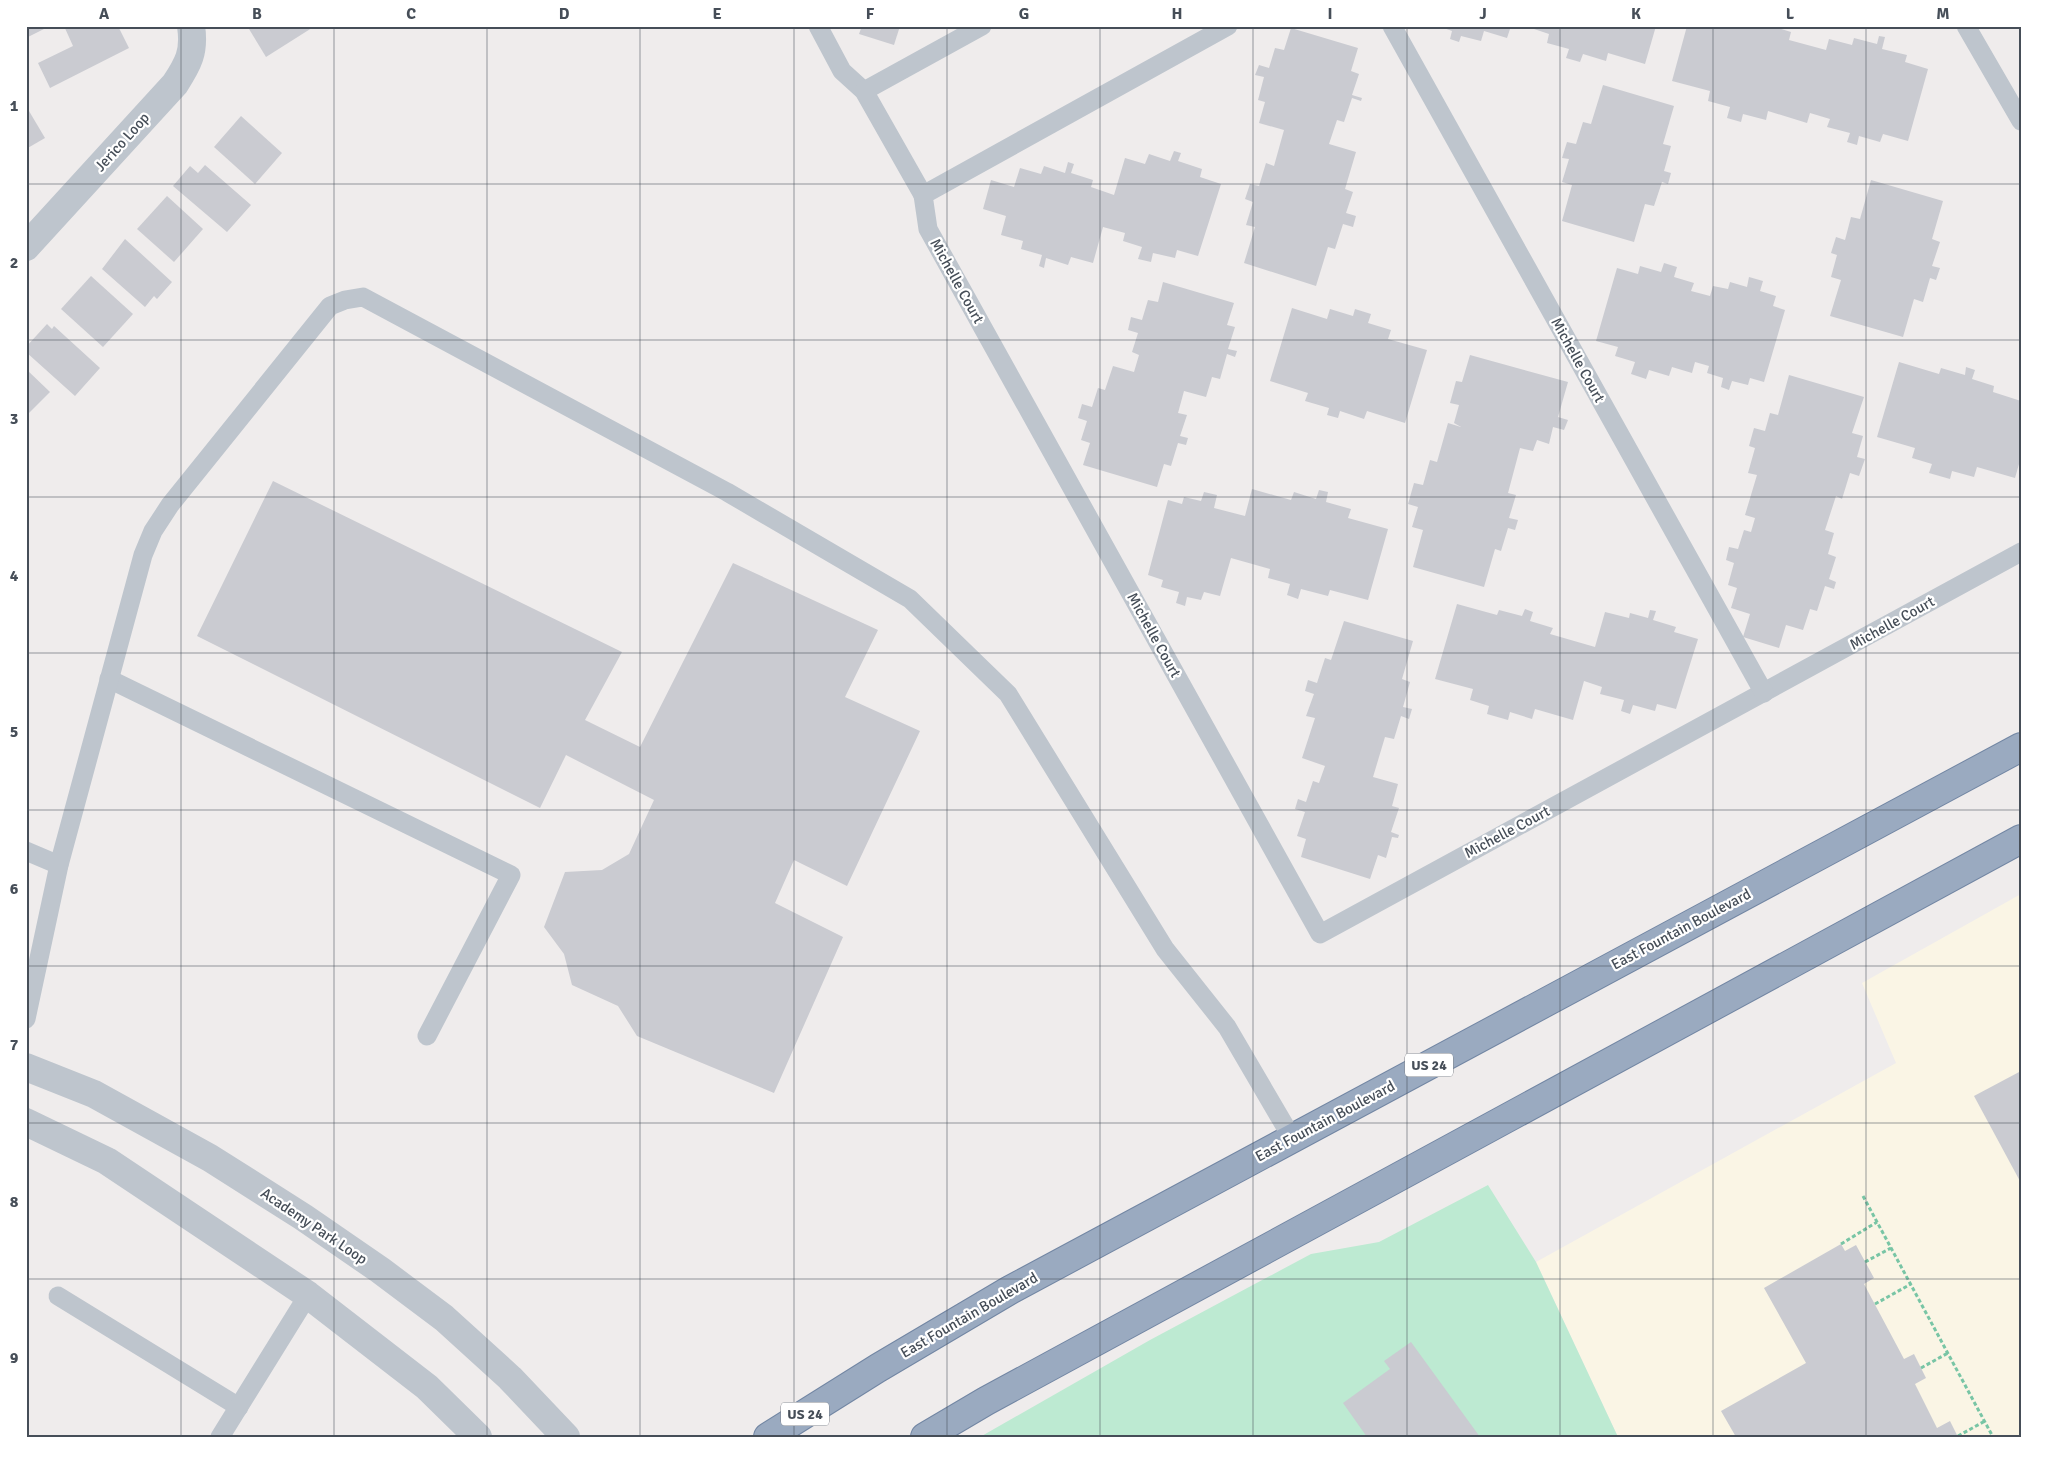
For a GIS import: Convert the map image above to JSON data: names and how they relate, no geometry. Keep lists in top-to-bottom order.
{
  "streets": {
    "highway": ["East Fountain Boulevard", "US 24"],
    "street": ["Jerico Loop", "Academy Park Loop"],
    "lane": ["Michelle Court"]
  },
  "grid": {
    "columns": [
      "A",
      "B",
      "C",
      "D",
      "E",
      "F",
      "G",
      "H",
      "I",
      "J",
      "K",
      "L",
      "M"
    ],
    "rows": [
      "1",
      "2",
      "3",
      "4",
      "5",
      "6",
      "7",
      "8",
      "9"
    ]
  }
}
